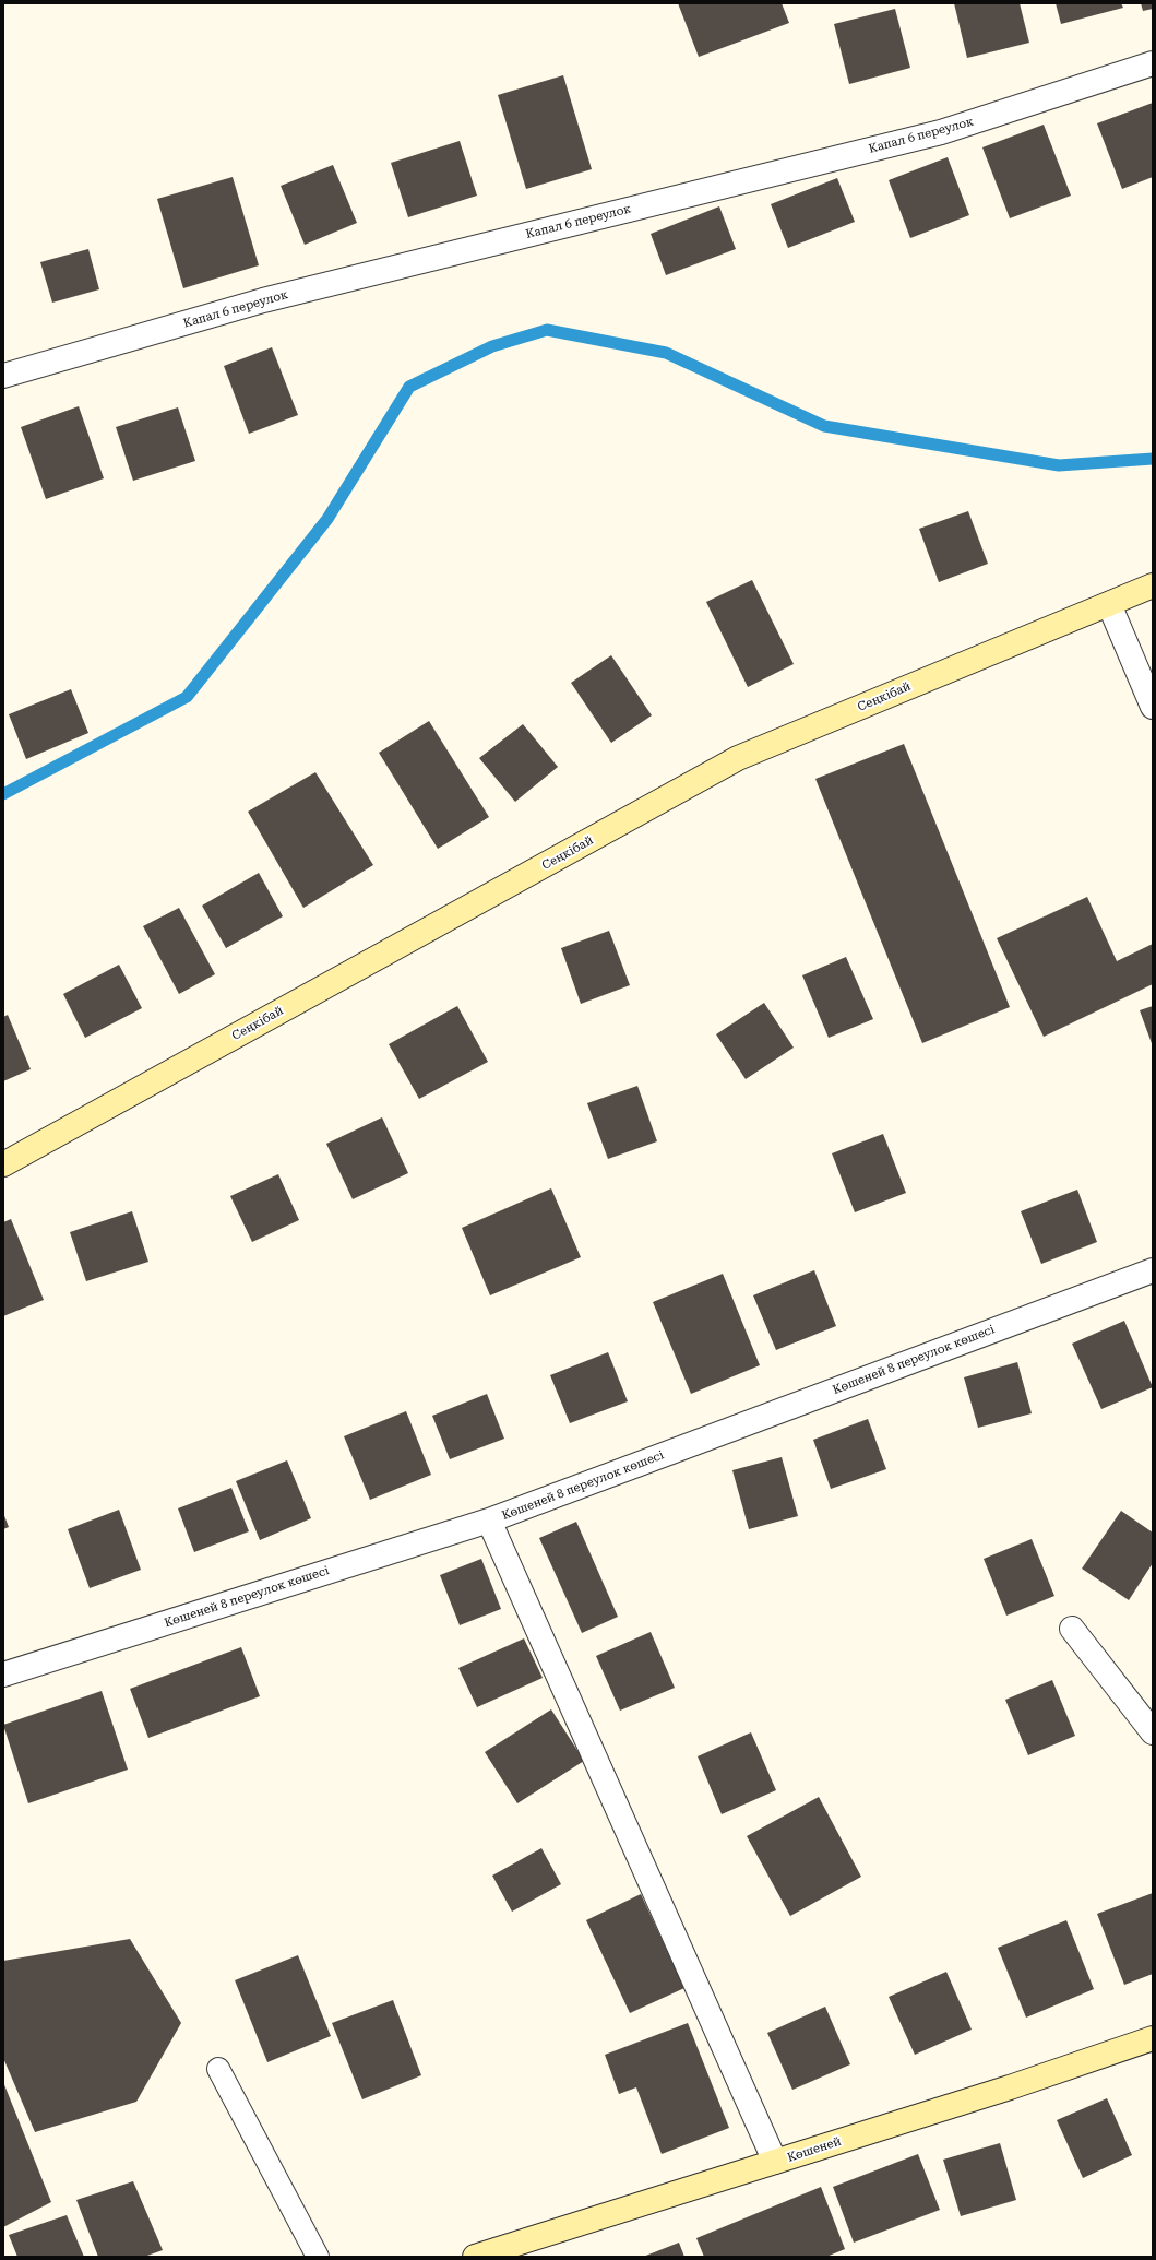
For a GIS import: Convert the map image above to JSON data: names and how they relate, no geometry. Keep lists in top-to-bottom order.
{
  "streets": {
    "street": [
      "Капал 6 переулок",
      "Сеңкібай",
      "Көшеней 8 переулок көшесі",
      "Көшеней"
    ]
  }
}
